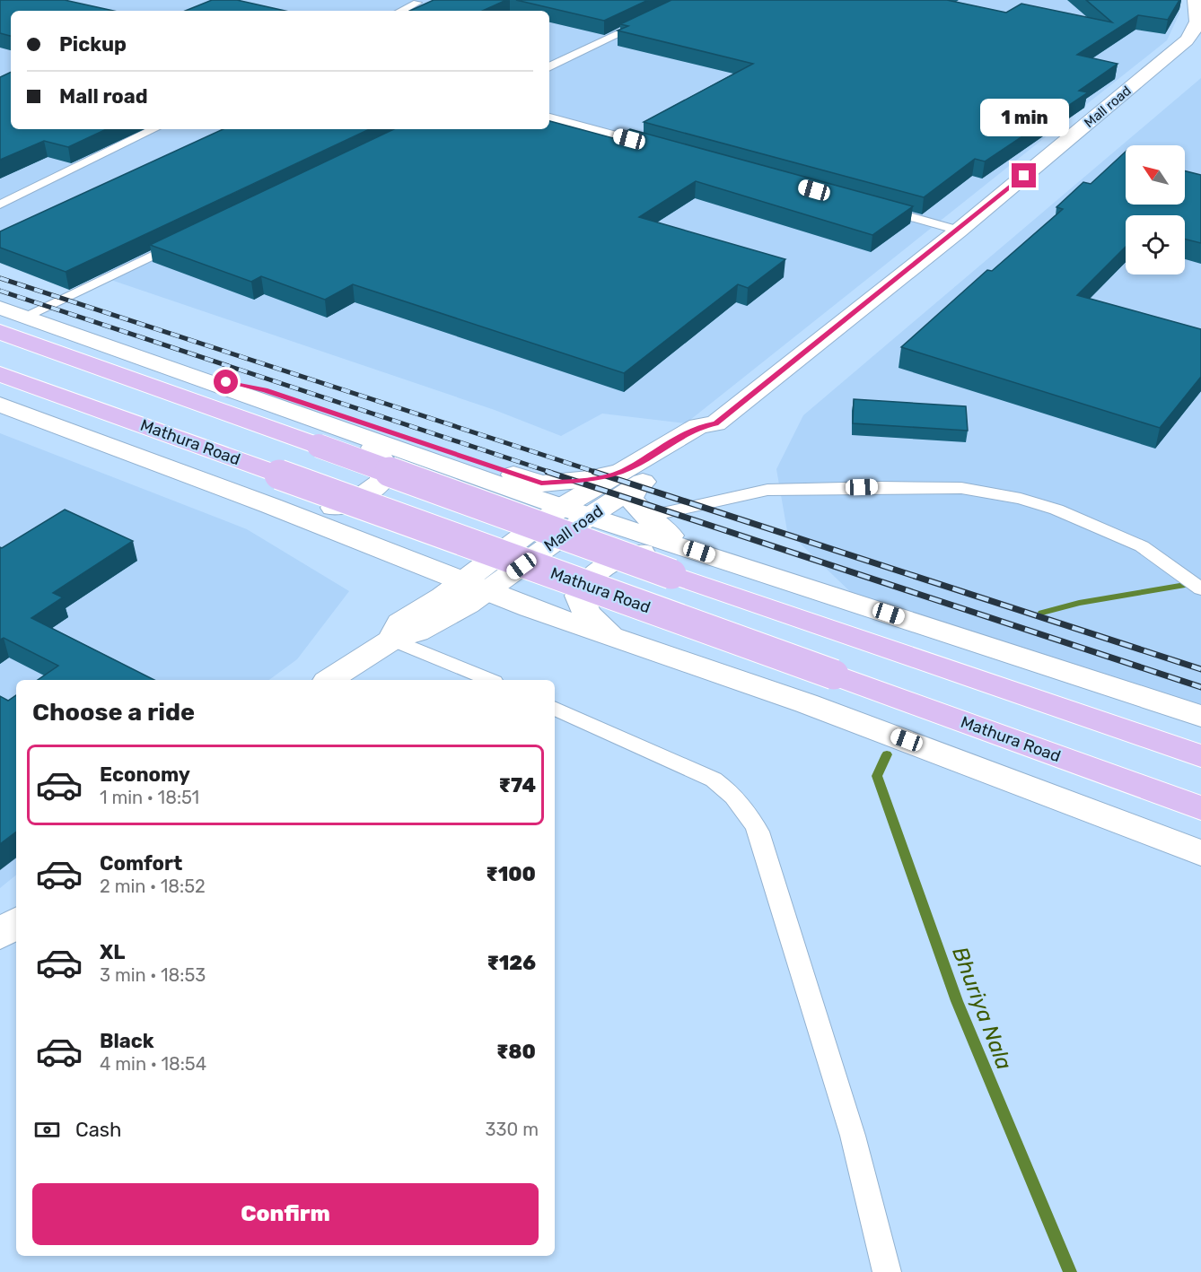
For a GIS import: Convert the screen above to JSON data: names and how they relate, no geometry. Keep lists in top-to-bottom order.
{
  "streets": {
    "highway": ["Mathura Road"],
    "main road": ["Mall road"]
  },
  "water": ["Bhuriya Nala"],
  "north": "top left",
  "page": {
    "banner": ["Pickup", "Mall road"],
    "bubble": "1 min",
    "heading": "Choose a ride",
    "list": [
      {
        "name": "Economy",
        "note": "1 min · 18:51",
        "value": "₹74"
      },
      {
        "name": "Comfort",
        "note": "2 min · 18:52",
        "value": "₹100"
      },
      {
        "name": "XL",
        "note": "3 min · 18:53",
        "value": "₹126"
      },
      {
        "name": "Black",
        "note": "4 min · 18:54",
        "value": "₹80"
      }
    ],
    "pay": ["Cash", "330 m"],
    "buttons": "Confirm"
  }
}
